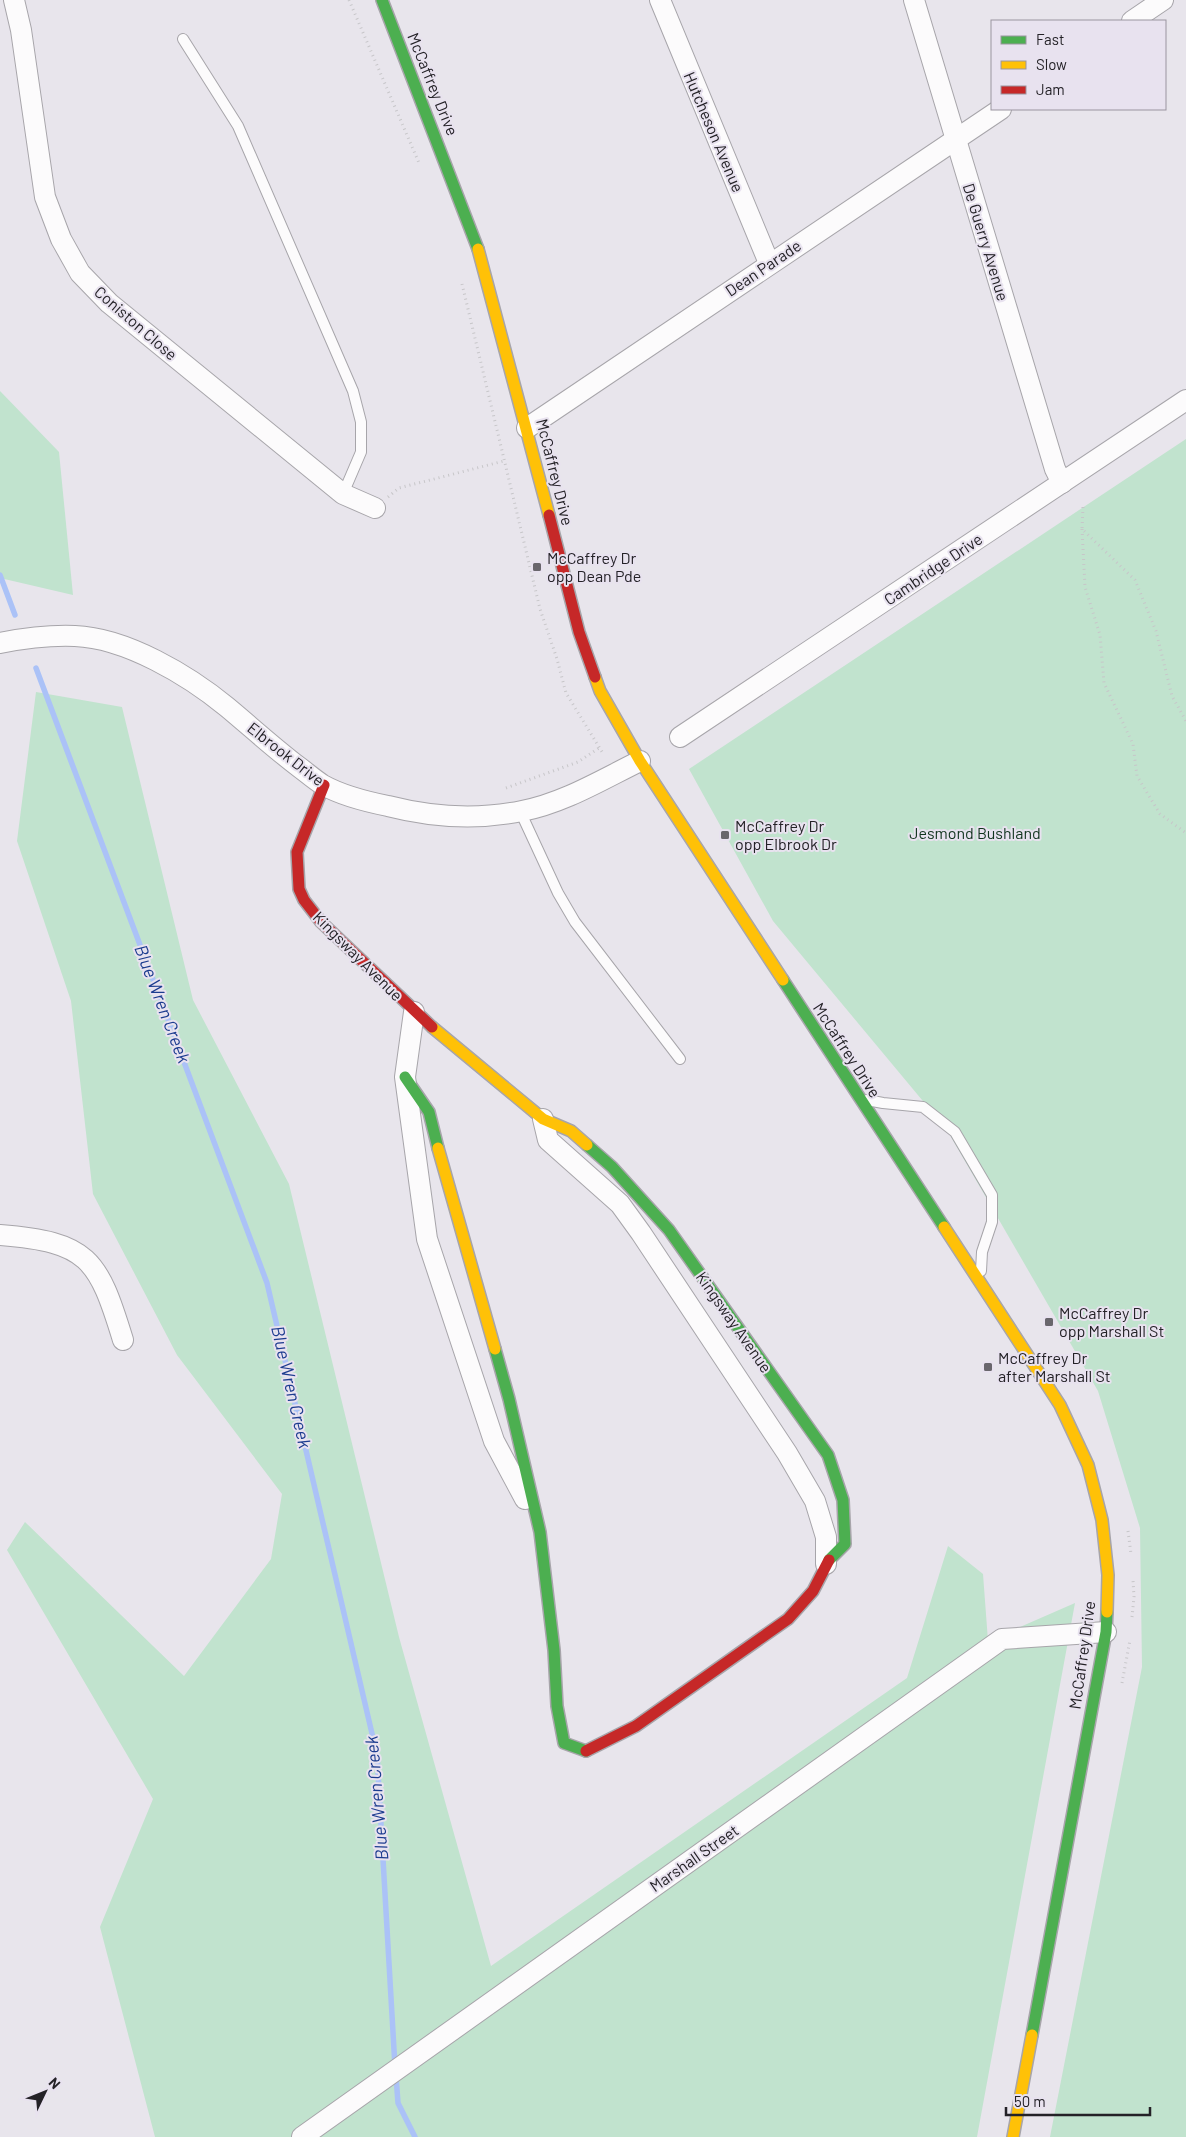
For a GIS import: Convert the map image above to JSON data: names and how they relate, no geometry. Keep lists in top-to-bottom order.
{
  "streets": {
    "main road": ["McCaffrey Drive", "Kingsway Avenue"],
    "street": [
      "Hutcheson Avenue",
      "De Guerry Avenue",
      "Dean Parade",
      "Coniston Close",
      "Cambridge Drive",
      "Elbrook Drive",
      "Marshall Street"
    ]
  },
  "crossings": [
    ["McCaffrey Drive", "Dean Parade"],
    ["McCaffrey Drive", "Elbrook Drive"],
    ["McCaffrey Drive", "Marshall Street"],
    ["Hutcheson Avenue", "Dean Parade"],
    ["De Guerry Avenue", "Dean Parade"],
    ["De Guerry Avenue", "Cambridge Drive"],
    ["Elbrook Drive", "Kingsway Avenue"]
  ],
  "water": ["Blue Wren Creek"],
  "parks": ["Jesmond Bushland"],
  "places": {
    "transit": [
      "McCaffrey Dr opp Dean Pde",
      "McCaffrey Dr opp Elbrook Dr",
      "McCaffrey Dr opp Marshall St",
      "McCaffrey Dr after Marshall St"
    ]
  },
  "legend": ["Fast", "Slow", "Jam"],
  "scale_bar": "50 m",
  "north": "top right"
}
